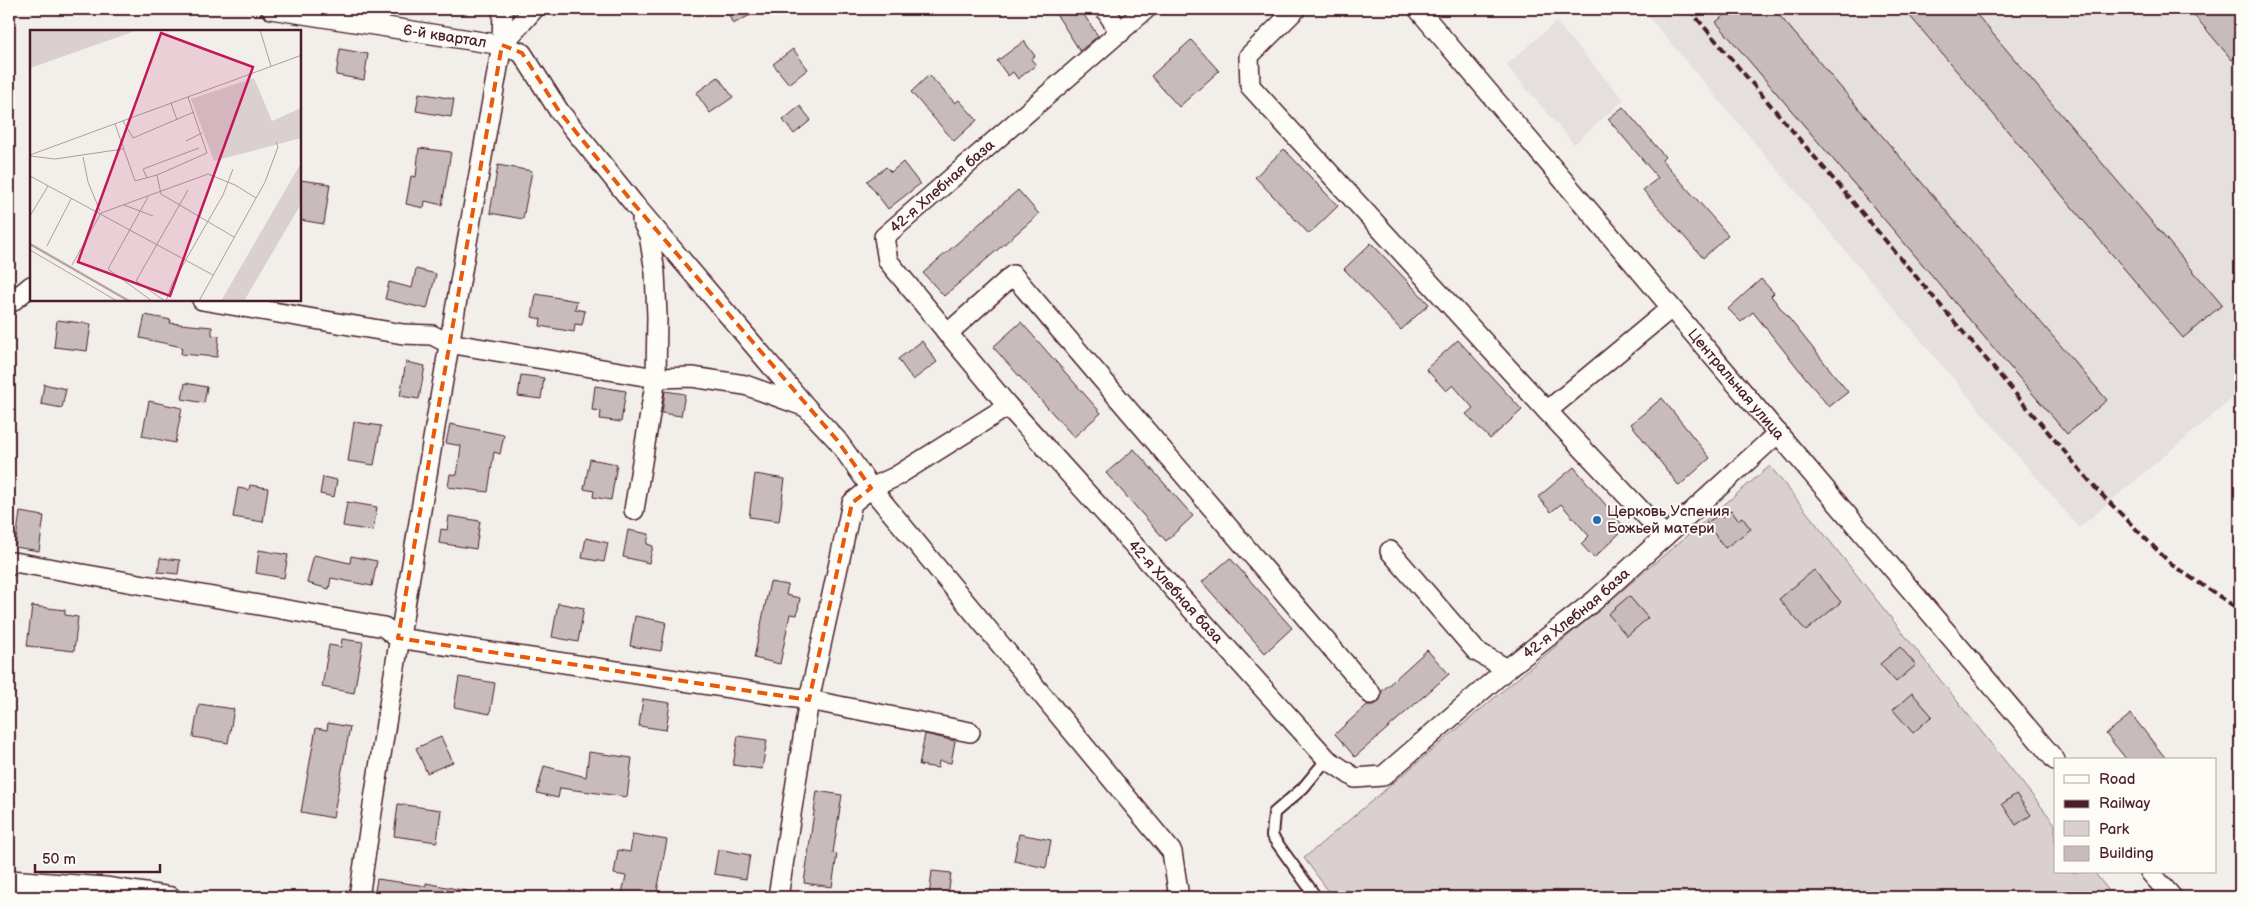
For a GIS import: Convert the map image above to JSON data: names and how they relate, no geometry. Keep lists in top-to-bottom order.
{
  "streets": {
    "street": ["6-й квартал", "42-я Хлебная база", "Центральная улица"]
  },
  "crossings": [
    ["42-я Хлебная база", "Центральная улица"]
  ],
  "places": ["Церковь Успения Божьей матери"],
  "legend": [
    "Road",
    "Railway",
    "Park",
    "Building"
  ],
  "scale_bar": "50 m"
}
